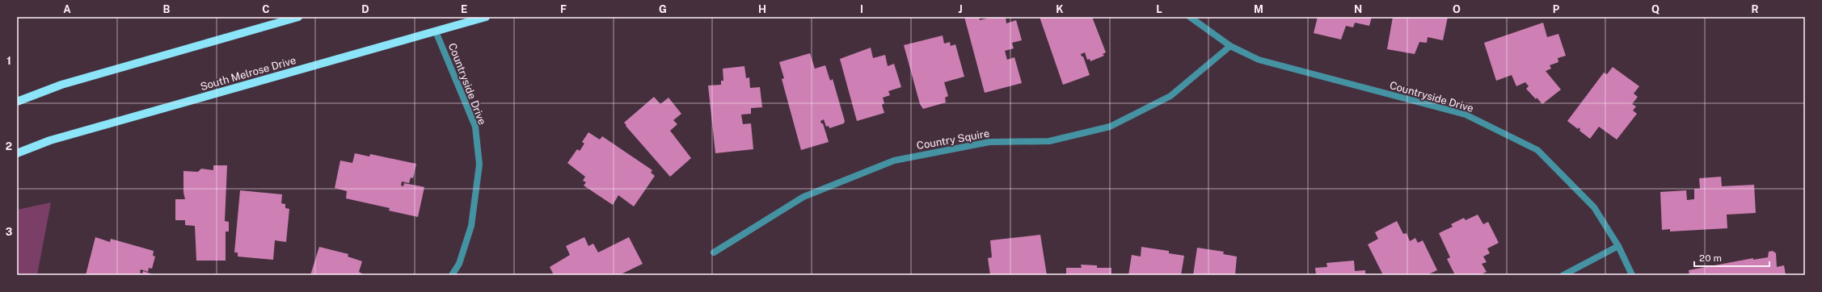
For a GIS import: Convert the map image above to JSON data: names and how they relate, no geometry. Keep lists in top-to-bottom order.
{
  "streets": {
    "main road": ["South Melrose Drive"],
    "street": ["Countryside Drive", "Country Squire"]
  },
  "crossings": [
    ["South Melrose Drive", "Countryside Drive"],
    ["Countryside Drive", "Country Squire"]
  ],
  "scale_bar": "20 m",
  "grid": {
    "columns": [
      "A",
      "B",
      "C",
      "D",
      "E",
      "F",
      "G",
      "H",
      "I",
      "J",
      "K",
      "L",
      "M",
      "N",
      "O",
      "P",
      "Q",
      "R"
    ],
    "rows": ["1", "2", "3"]
  }
}
